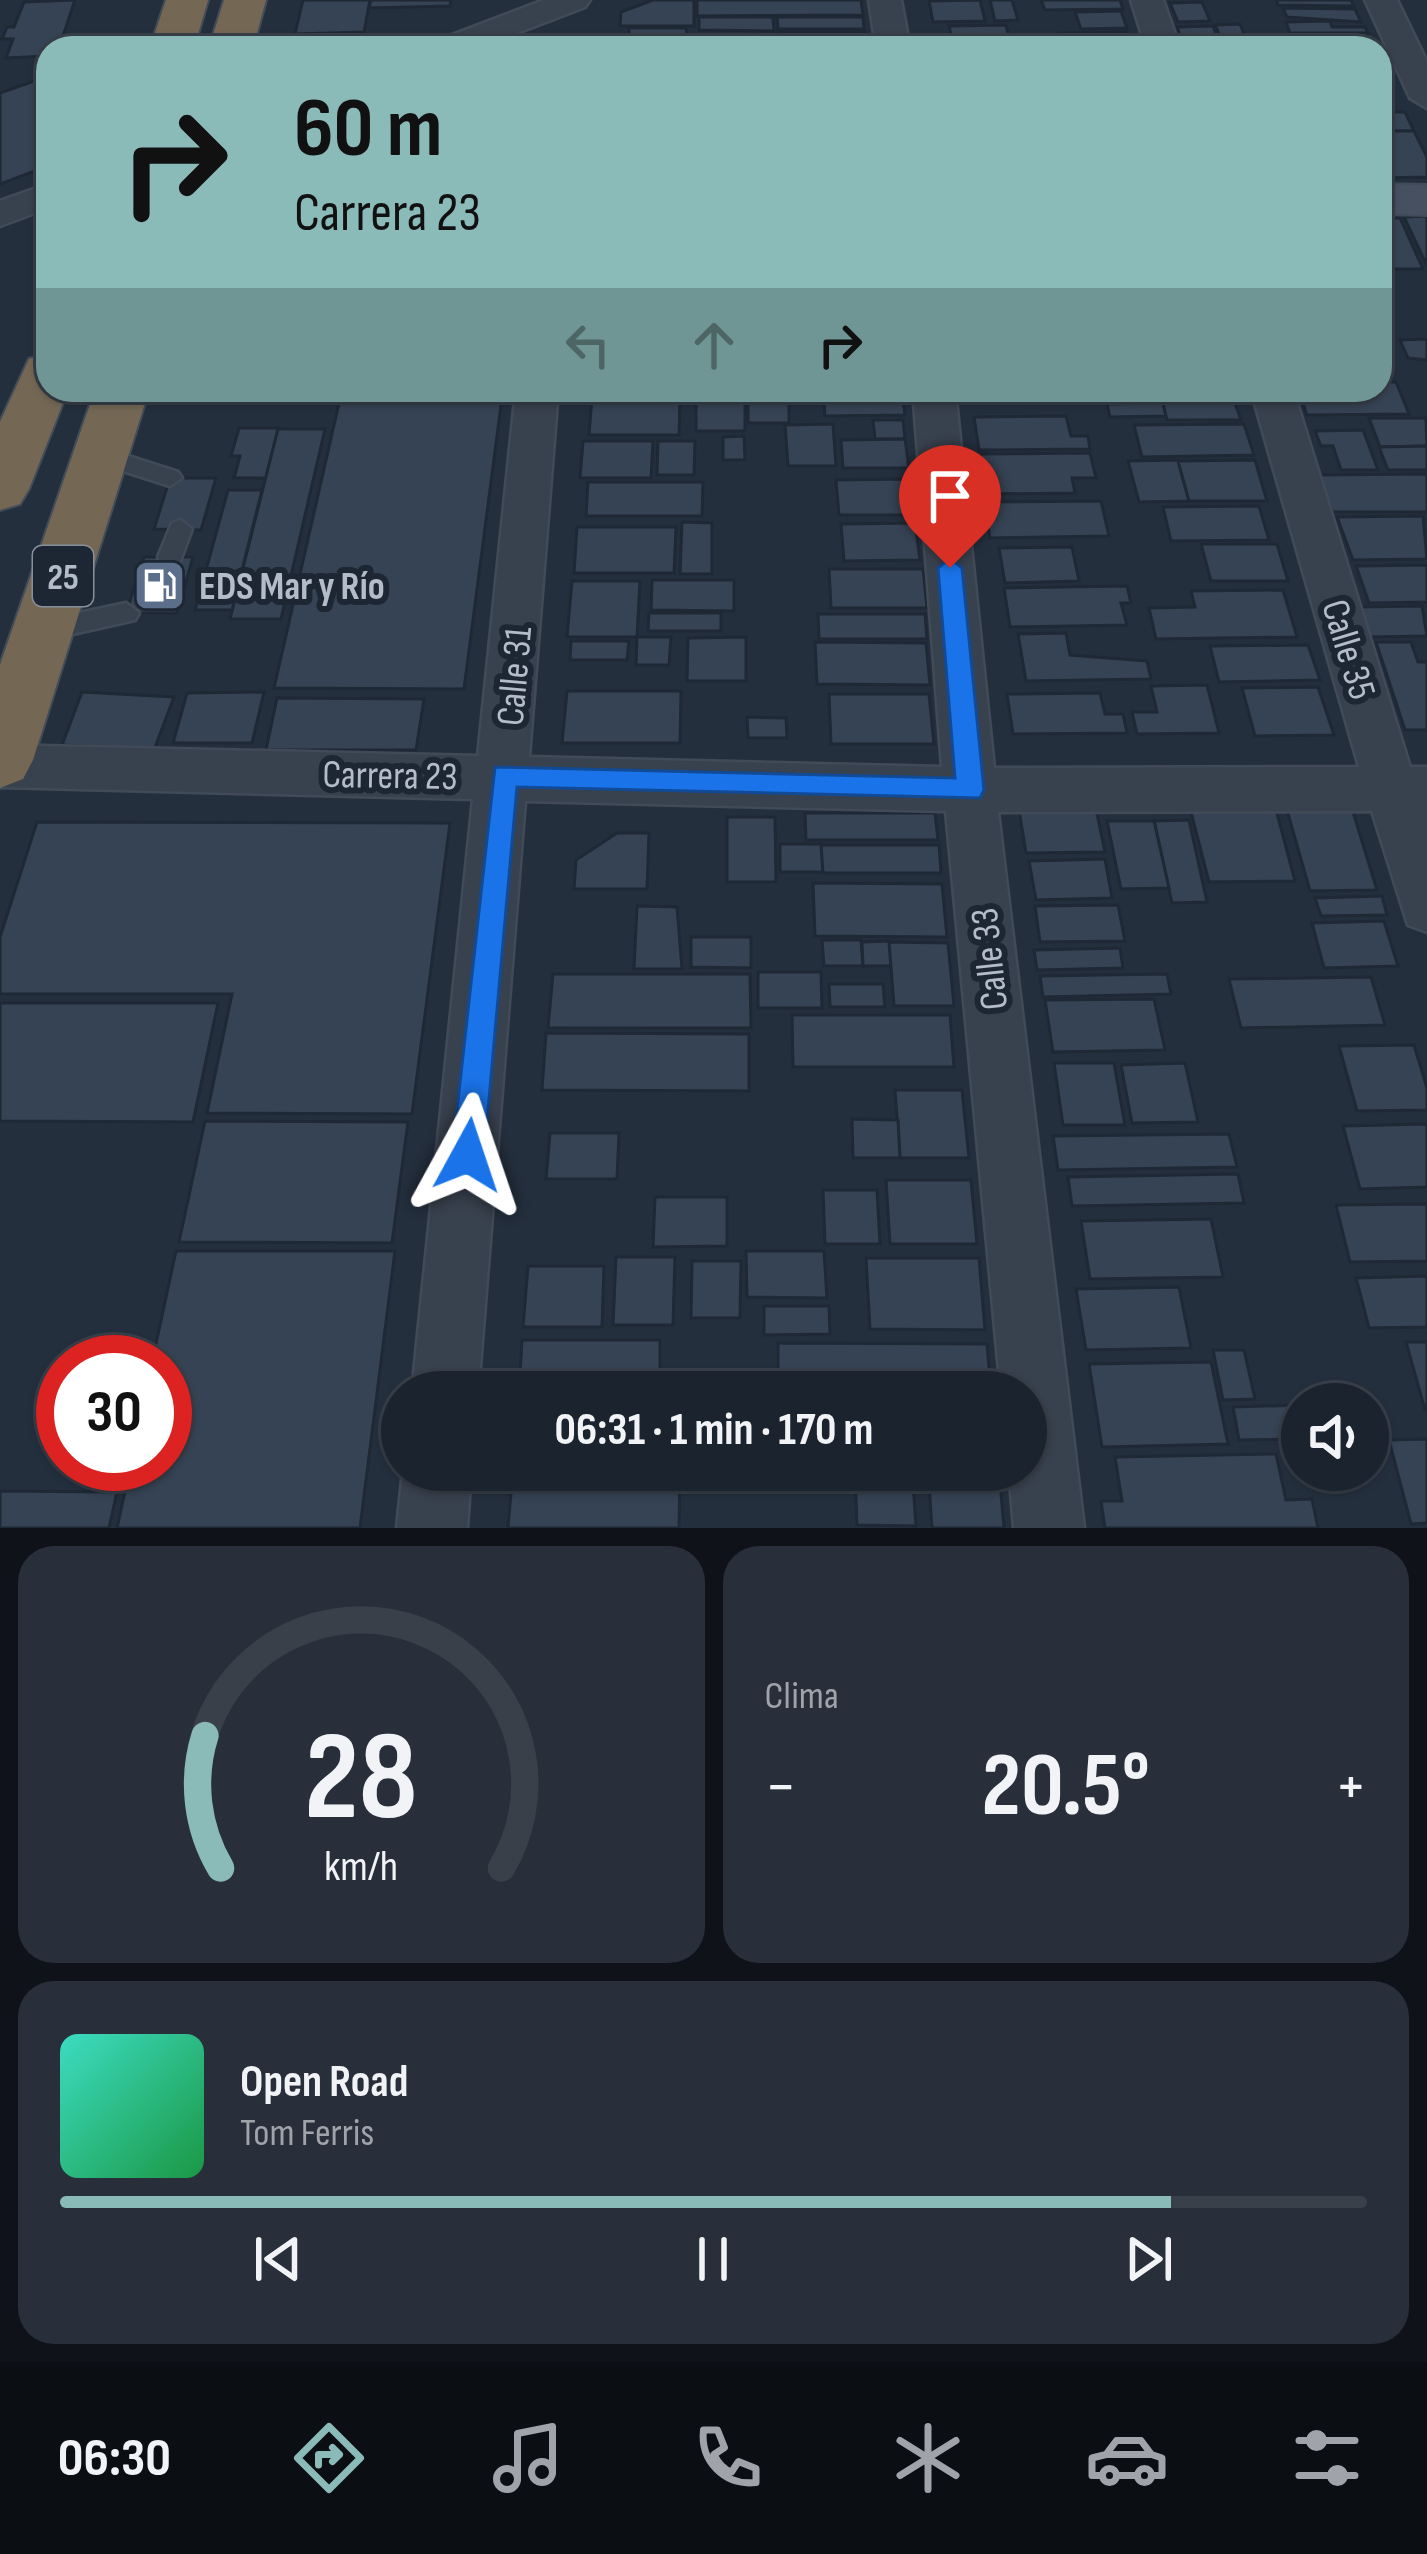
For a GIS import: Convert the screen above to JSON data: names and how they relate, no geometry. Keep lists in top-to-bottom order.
{
  "streets": {
    "highway": ["25"],
    "street": [
      "Calle 35",
      "Calle 31",
      "Carrera 23",
      "Calle 33"
    ]
  },
  "crossings": [
    ["25", "Carrera 23"],
    ["Calle 35", "Carrera 23"],
    ["Calle 31", "Carrera 23"],
    ["Carrera 23", "Calle 33"]
  ],
  "places": {
    "fuel station": ["EDS Mar y Río"]
  },
  "page": {
    "turn": ["60 m", "Carrera 23"],
    "limit": "30",
    "trip": "06:31 · 1 min · 170 m",
    "tile": "Clima",
    "heat": ["−", "20.5°", "+"],
    "song": ["Open Road", "Tom Ferris"],
    "tabs": "06:30",
    "gauge": ["28", "km/h"]
  }
}
